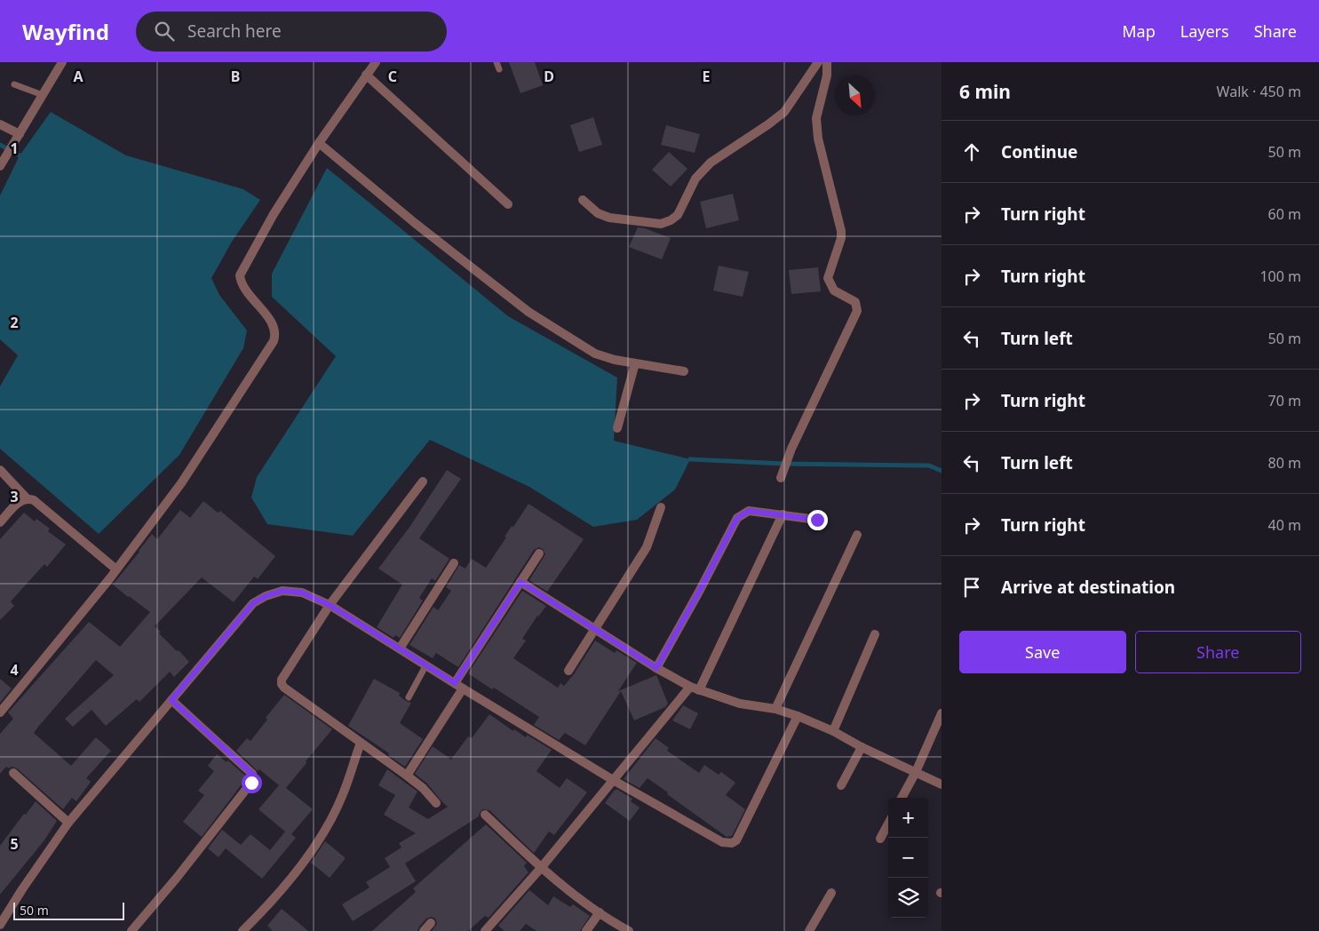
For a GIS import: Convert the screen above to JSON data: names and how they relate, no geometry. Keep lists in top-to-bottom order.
{
  "scale_bar": "50 m",
  "north": "bottom right",
  "page": {
    "header": "Wayfind",
    "search": "Search here",
    "nav": ["Map", "Layers", "Share"],
    "heading": ["6 min", "Walk · 450 m"],
    "list": [
      ["Continue", "50 m"],
      ["Turn right", "60 m"],
      ["Turn right", "100 m"],
      ["Turn left", "50 m"],
      ["Turn right", "70 m"],
      ["Turn left", "80 m"],
      ["Turn right", "40 m"],
      "Arrive at destination"
    ],
    "buttons": ["Save", "Share"],
    "map_buttons": ["+", "−"],
    "scale": "50 m"
  },
  "grid": {
    "columns": [
      "A",
      "B",
      "C",
      "D",
      "E"
    ],
    "rows": [
      "1",
      "2",
      "3",
      "4",
      "5"
    ]
  }
}
